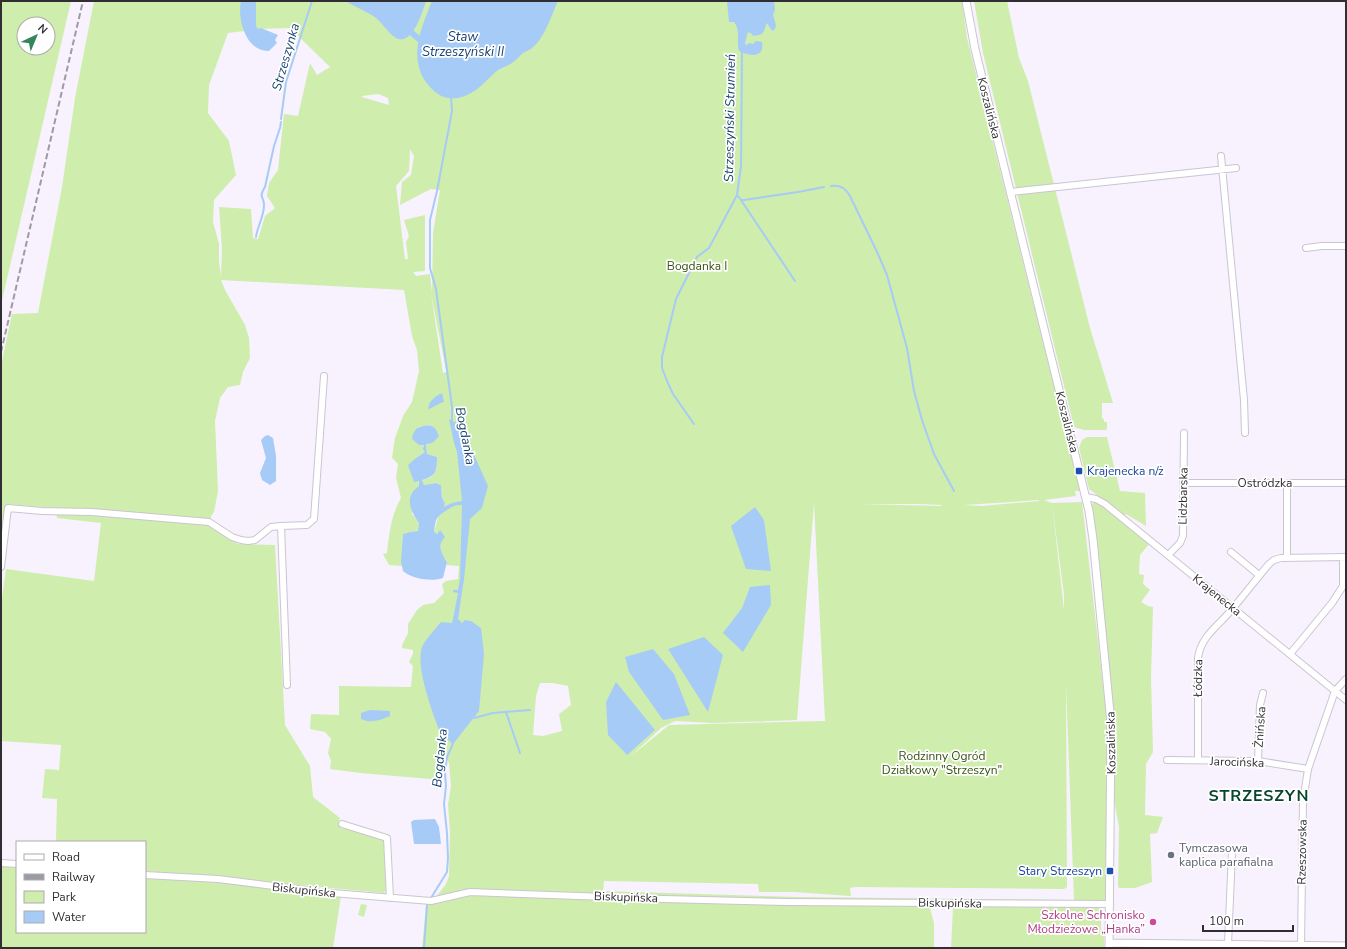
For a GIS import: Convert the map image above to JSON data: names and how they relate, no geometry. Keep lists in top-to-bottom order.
{
  "streets": {
    "street": [
      "Koszalińska",
      "Ostródzka",
      "Lidzbarska",
      "Krajenecka",
      "Łódzka",
      "Żnińska",
      "Jarocińska",
      "Rzeszowska",
      "Biskupińska"
    ]
  },
  "crossings": [
    ["Koszalińska", "Krajenecka"],
    ["Koszalińska", "Biskupińska"],
    ["Ostródzka", "Lidzbarska"],
    ["Lidzbarska", "Krajenecka"],
    ["Krajenecka", "Łódzka"],
    ["Krajenecka", "Rzeszowska"],
    ["Łódzka", "Jarocińska"],
    ["Żnińska", "Jarocińska"],
    ["Jarocińska", "Rzeszowska"]
  ],
  "districts": ["STRZESZYN"],
  "water": [
    "Staw Strzeszyński II",
    "Strzeszynka",
    "Strzeszyński Strumień",
    "Bogdanka"
  ],
  "parks": ["Bogdanka I", "Rodzinny Ogród Działkowy \"Strzeszyn\""],
  "places": {
    "transit": ["Krajenecka n/ż", "Stary Strzeszyn"],
    "other": ["Tymczasowa kaplica parafialna", "Szkolne Schronisko Młodzieżowe „Hanka”"]
  },
  "legend": [
    "Road",
    "Railway",
    "Park",
    "Water"
  ],
  "scale_bar": "100 m",
  "north": "top right"
}
